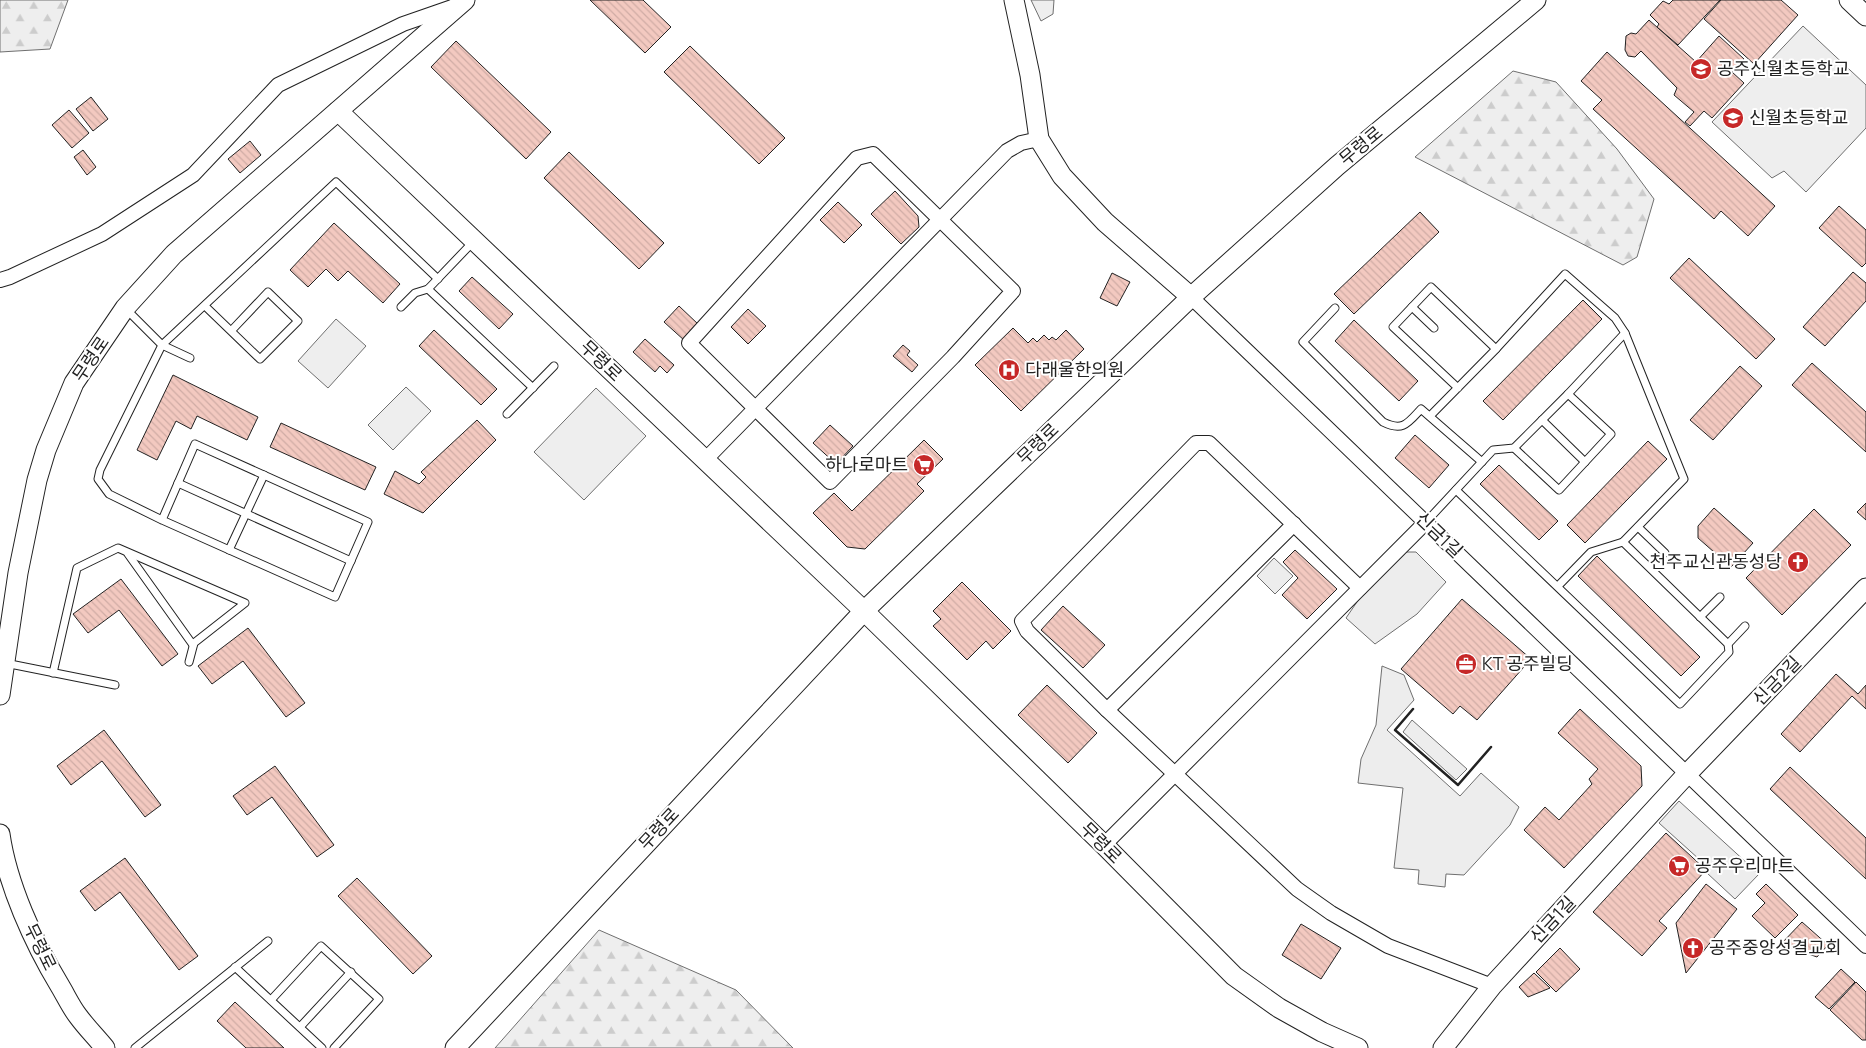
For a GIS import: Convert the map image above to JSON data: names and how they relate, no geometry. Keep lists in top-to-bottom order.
{
  "streets": {
    "street": ["무령로", "신금1길", "신금2길"]
  },
  "crossings": [
    ["무령로", "신금1길"],
    ["신금1길", "신금2길"]
  ],
  "places": {
    "school or university": ["공주신월초등학교", "신월초등학교"],
    "hospital": ["다래울한의원"],
    "supermarket": ["하나로마트", "공주우리마트"],
    "church": ["천주교신관동성당", "공주중앙성결교회"],
    "office": ["KT 공주빌딩"]
  }
}
